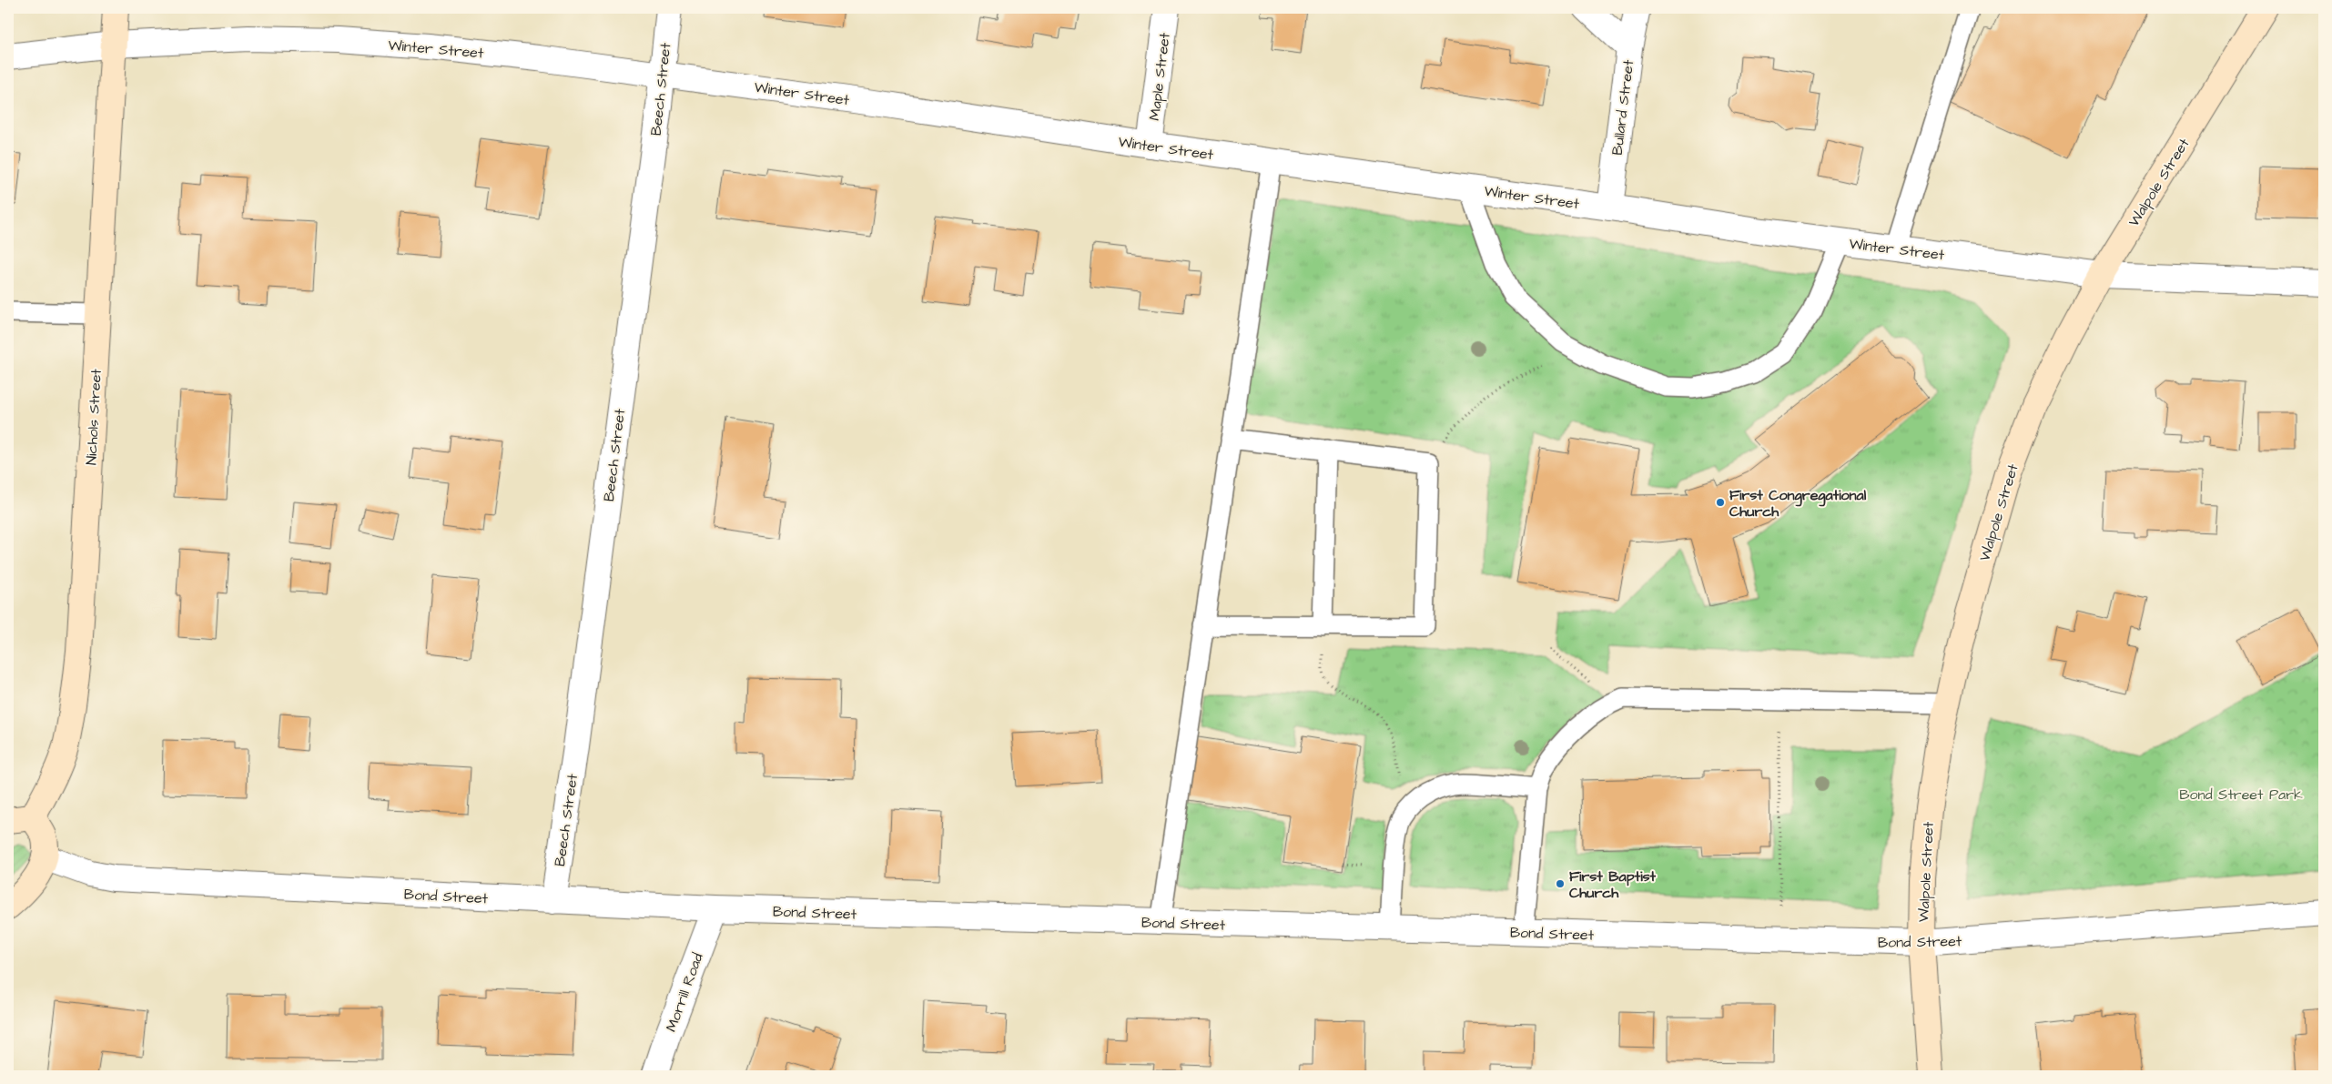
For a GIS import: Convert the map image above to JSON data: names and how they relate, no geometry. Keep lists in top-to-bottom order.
{
  "streets": {
    "main road": ["Walpole Street", "Nichols Street"],
    "street": [
      "Winter Street",
      "Maple Street",
      "Beech Street",
      "Bullard Street",
      "Bond Street",
      "Morrill Road"
    ]
  },
  "crossings": [
    ["Winter Street", "Maple Street"],
    ["Winter Street", "Beech Street"],
    ["Winter Street", "Bullard Street"],
    ["Winter Street", "Walpole Street"],
    ["Winter Street", "Nichols Street"],
    ["Beech Street", "Bond Street"],
    ["Walpole Street", "Bond Street"],
    ["Bond Street", "Morrill Road"]
  ],
  "parks": ["Bond Street Park"],
  "places": ["First Congregational Church", "First Baptist Church"]
}
